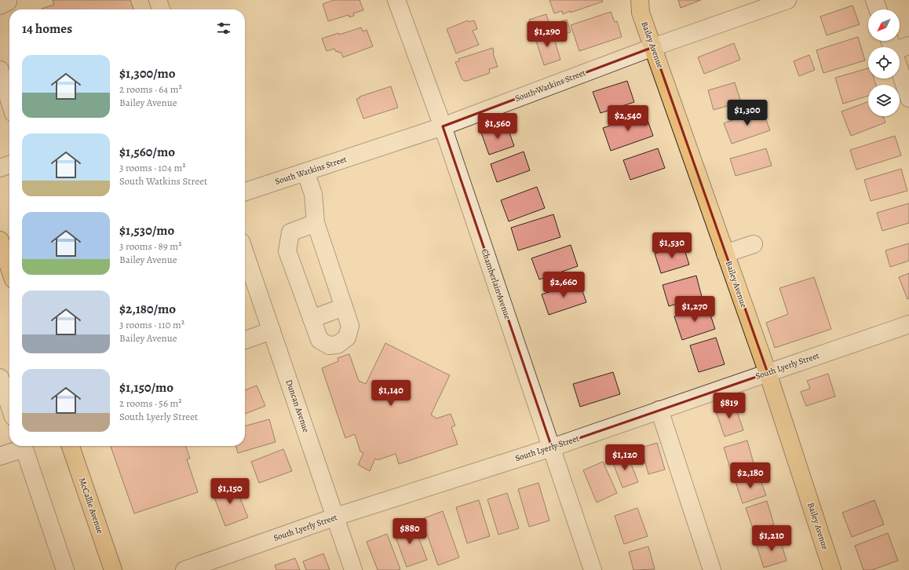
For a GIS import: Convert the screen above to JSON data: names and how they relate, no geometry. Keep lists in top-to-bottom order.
{
  "streets": {
    "main road": ["Bailey Avenue", "McCallie Avenue"],
    "street": [
      "South Watkins Street",
      "Chamberlain Avenue",
      "South Lyerly Street",
      "Duncan Avenue"
    ]
  },
  "crossings": [
    ["Bailey Avenue", "South Watkins Street"],
    ["Bailey Avenue", "South Lyerly Street"],
    ["South Watkins Street", "Chamberlain Avenue"],
    ["Chamberlain Avenue", "South Lyerly Street"],
    ["South Lyerly Street", "Duncan Avenue"]
  ],
  "north": "bottom left",
  "page": {
    "heading": "14 homes",
    "price": [
      "$1,290",
      "$1,300",
      "$2,540",
      "$1,560",
      "$1,530",
      "$2,660",
      "$1,270",
      "$1,140",
      "$819",
      "$1,120",
      "$2,180",
      "$1,150",
      "$880",
      "$1,210"
    ],
    "list": [
      {
        "name": "$1,300/mo",
        "note": "2 rooms · 64 m² · Bailey Avenue"
      },
      {
        "name": "$1,560/mo",
        "note": "3 rooms · 104 m² · South Watkins Street"
      },
      {
        "name": "$1,530/mo",
        "note": "3 rooms · 89 m² · Bailey Avenue"
      },
      {
        "name": "$2,180/mo",
        "note": "3 rooms · 110 m² · Bailey Avenue"
      },
      {
        "name": "$1,150/mo",
        "note": "2 rooms · 56 m² · South Lyerly Street"
      }
    ]
  }
}
